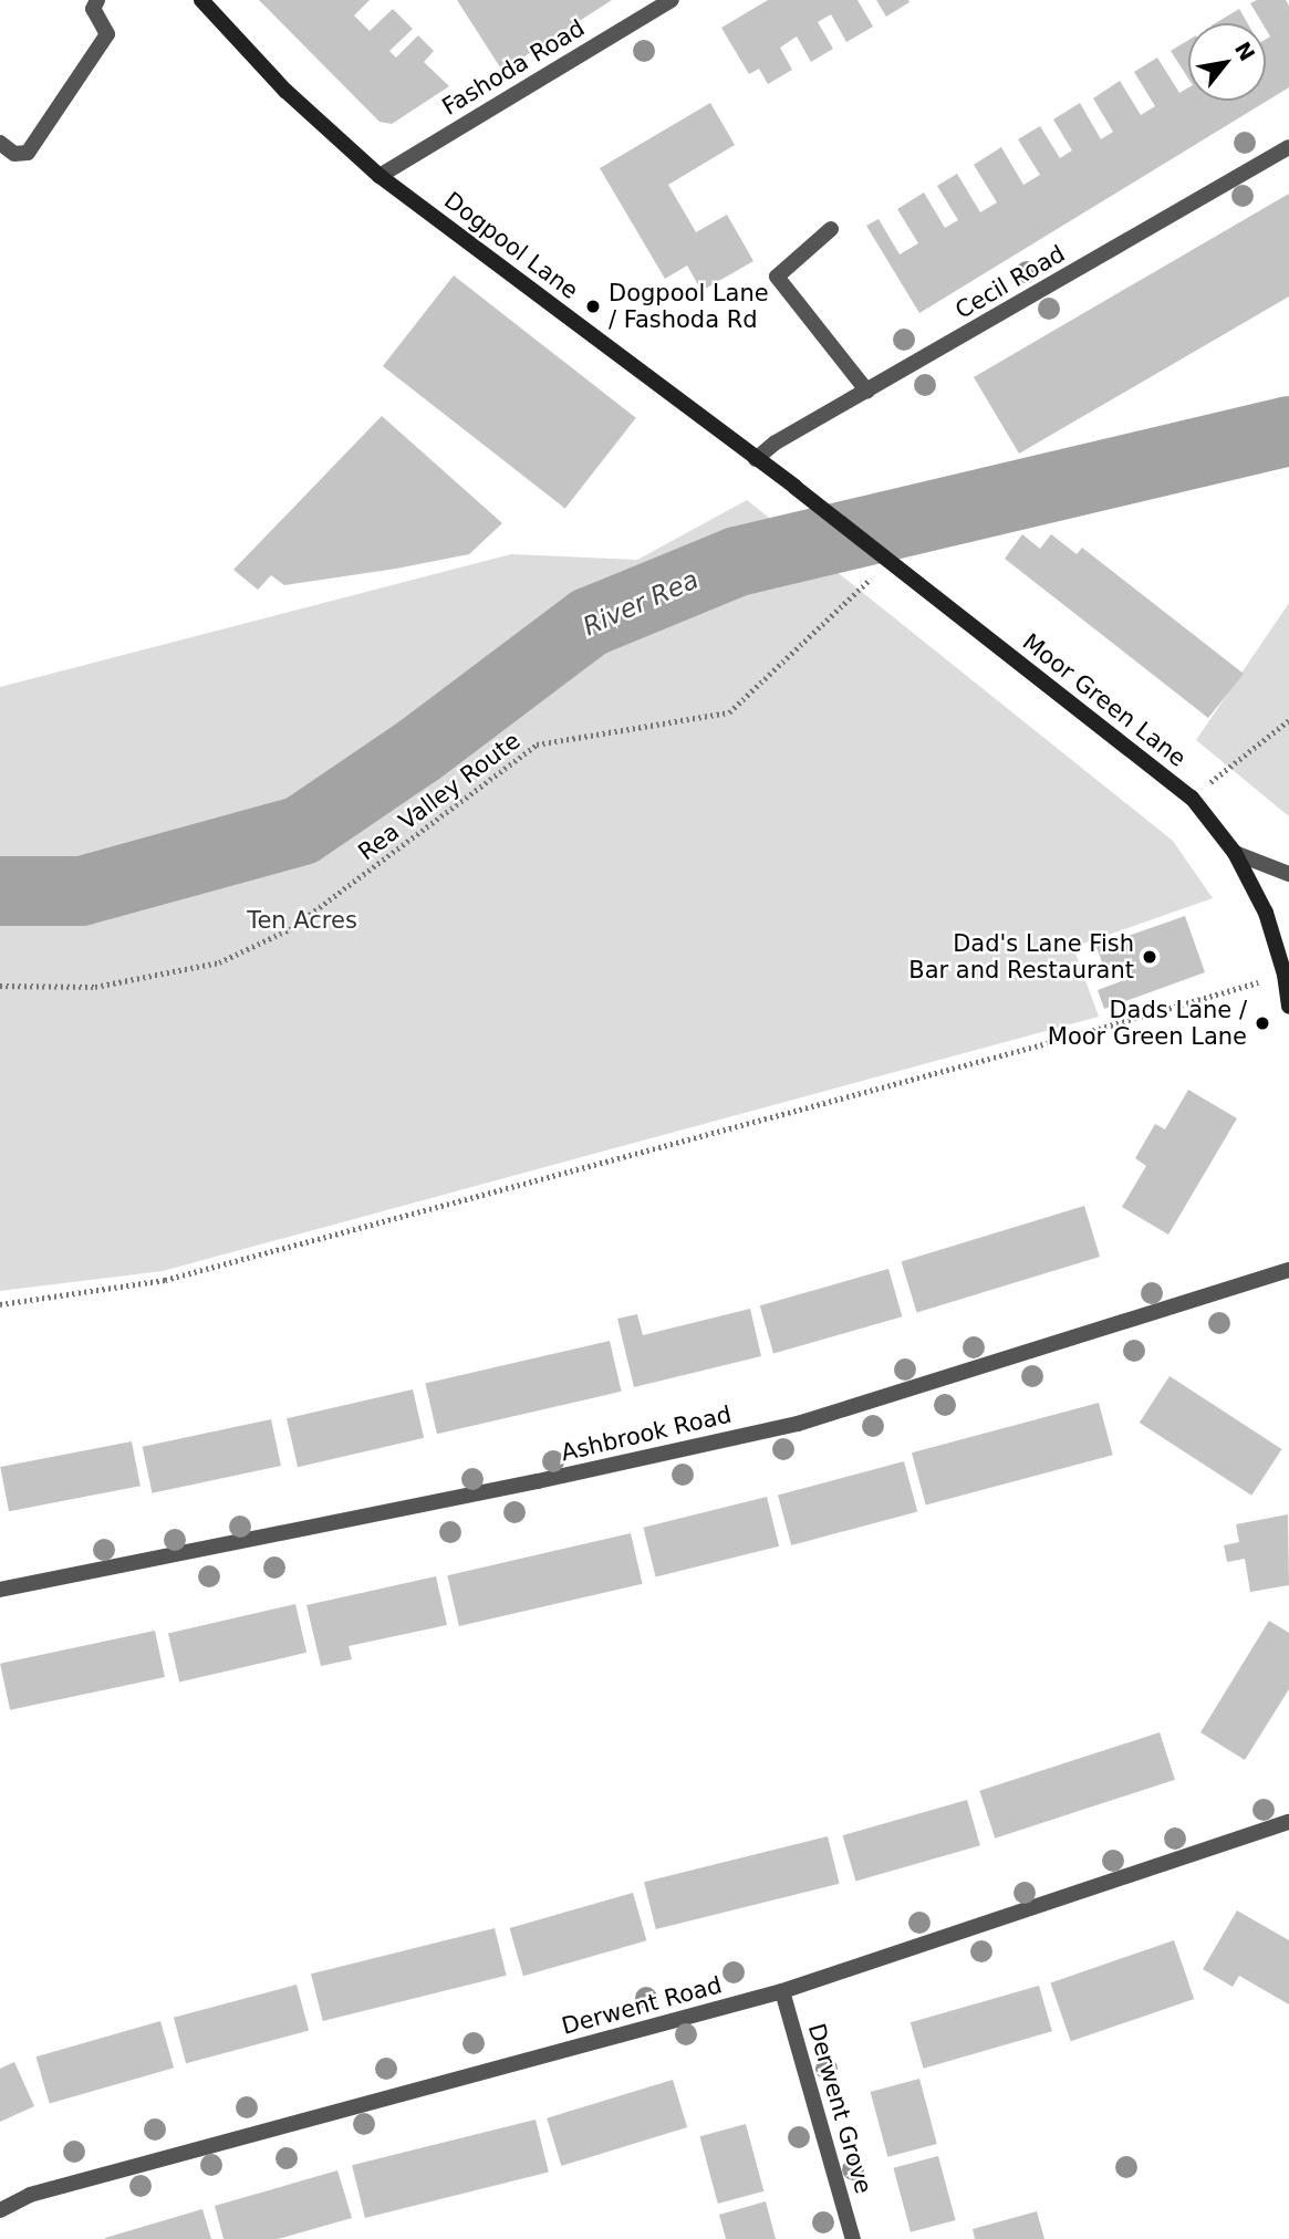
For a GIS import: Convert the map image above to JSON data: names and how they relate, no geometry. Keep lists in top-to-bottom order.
{
  "streets": {
    "street": [
      "Fashoda Road",
      "Dogpool Lane",
      "Cecil Road",
      "Moor Green Lane",
      "Ashbrook Road",
      "Derwent Road",
      "Derwent Grove"
    ],
    "path": ["Rea Valley Route"]
  },
  "crossings": [
    ["Fashoda Road", "Dogpool Lane"],
    ["Dogpool Lane", "Cecil Road"],
    ["Dogpool Lane", "Moor Green Lane"],
    ["Dogpool Lane", "Rea Valley Route"],
    ["Moor Green Lane", "Rea Valley Route"],
    ["Derwent Road", "Derwent Grove"]
  ],
  "water": ["River Rea"],
  "parks": ["Ten Acres"],
  "places": ["Dogpool Lane / Fashoda Rd", "Dad's Lane Fish Bar and Restaurant", "Dads Lane / Moor Green Lane"],
  "north": "top right"
}
